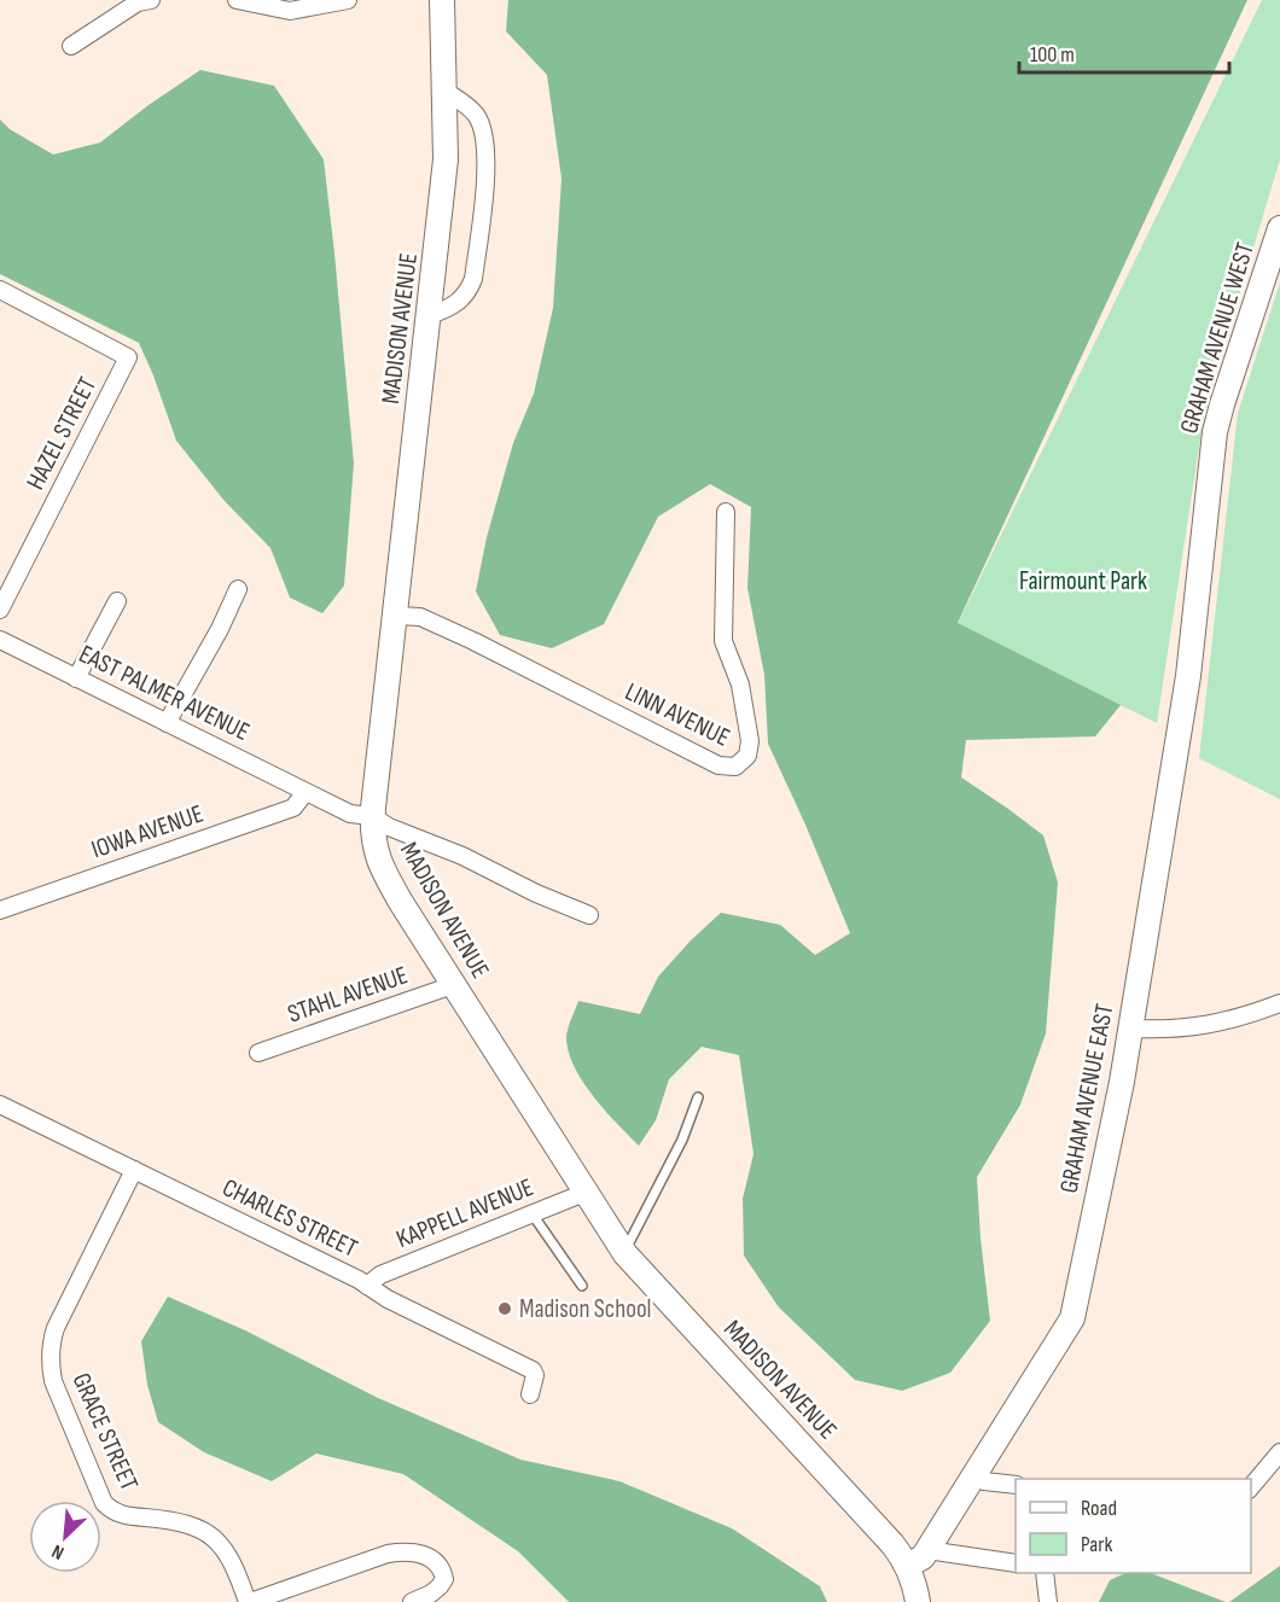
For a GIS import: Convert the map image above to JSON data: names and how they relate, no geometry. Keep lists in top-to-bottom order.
{
  "streets": {
    "main road": ["MADISON AVENUE", "GRAHAM AVENUE WEST", "GRAHAM AVENUE EAST"],
    "street": [
      "HAZEL STREET",
      "EAST PALMER AVENUE",
      "LINN AVENUE",
      "IOWA AVENUE",
      "STAHL AVENUE",
      "KAPPELL AVENUE",
      "CHARLES STREET",
      "GRACE STREET"
    ]
  },
  "crossings": [
    ["MADISON AVENUE", "EAST PALMER AVENUE"],
    ["MADISON AVENUE", "LINN AVENUE"],
    ["MADISON AVENUE", "STAHL AVENUE"],
    ["MADISON AVENUE", "GRAHAM AVENUE EAST"],
    ["MADISON AVENUE", "KAPPELL AVENUE"],
    ["GRAHAM AVENUE WEST", "GRAHAM AVENUE EAST"],
    ["EAST PALMER AVENUE", "IOWA AVENUE"],
    ["KAPPELL AVENUE", "CHARLES STREET"],
    ["CHARLES STREET", "GRACE STREET"]
  ],
  "parks": ["Fairmount Park"],
  "places": ["Madison School"],
  "legend": ["Road", "Park"],
  "scale_bar": "100 m",
  "north": "bottom left"
}
